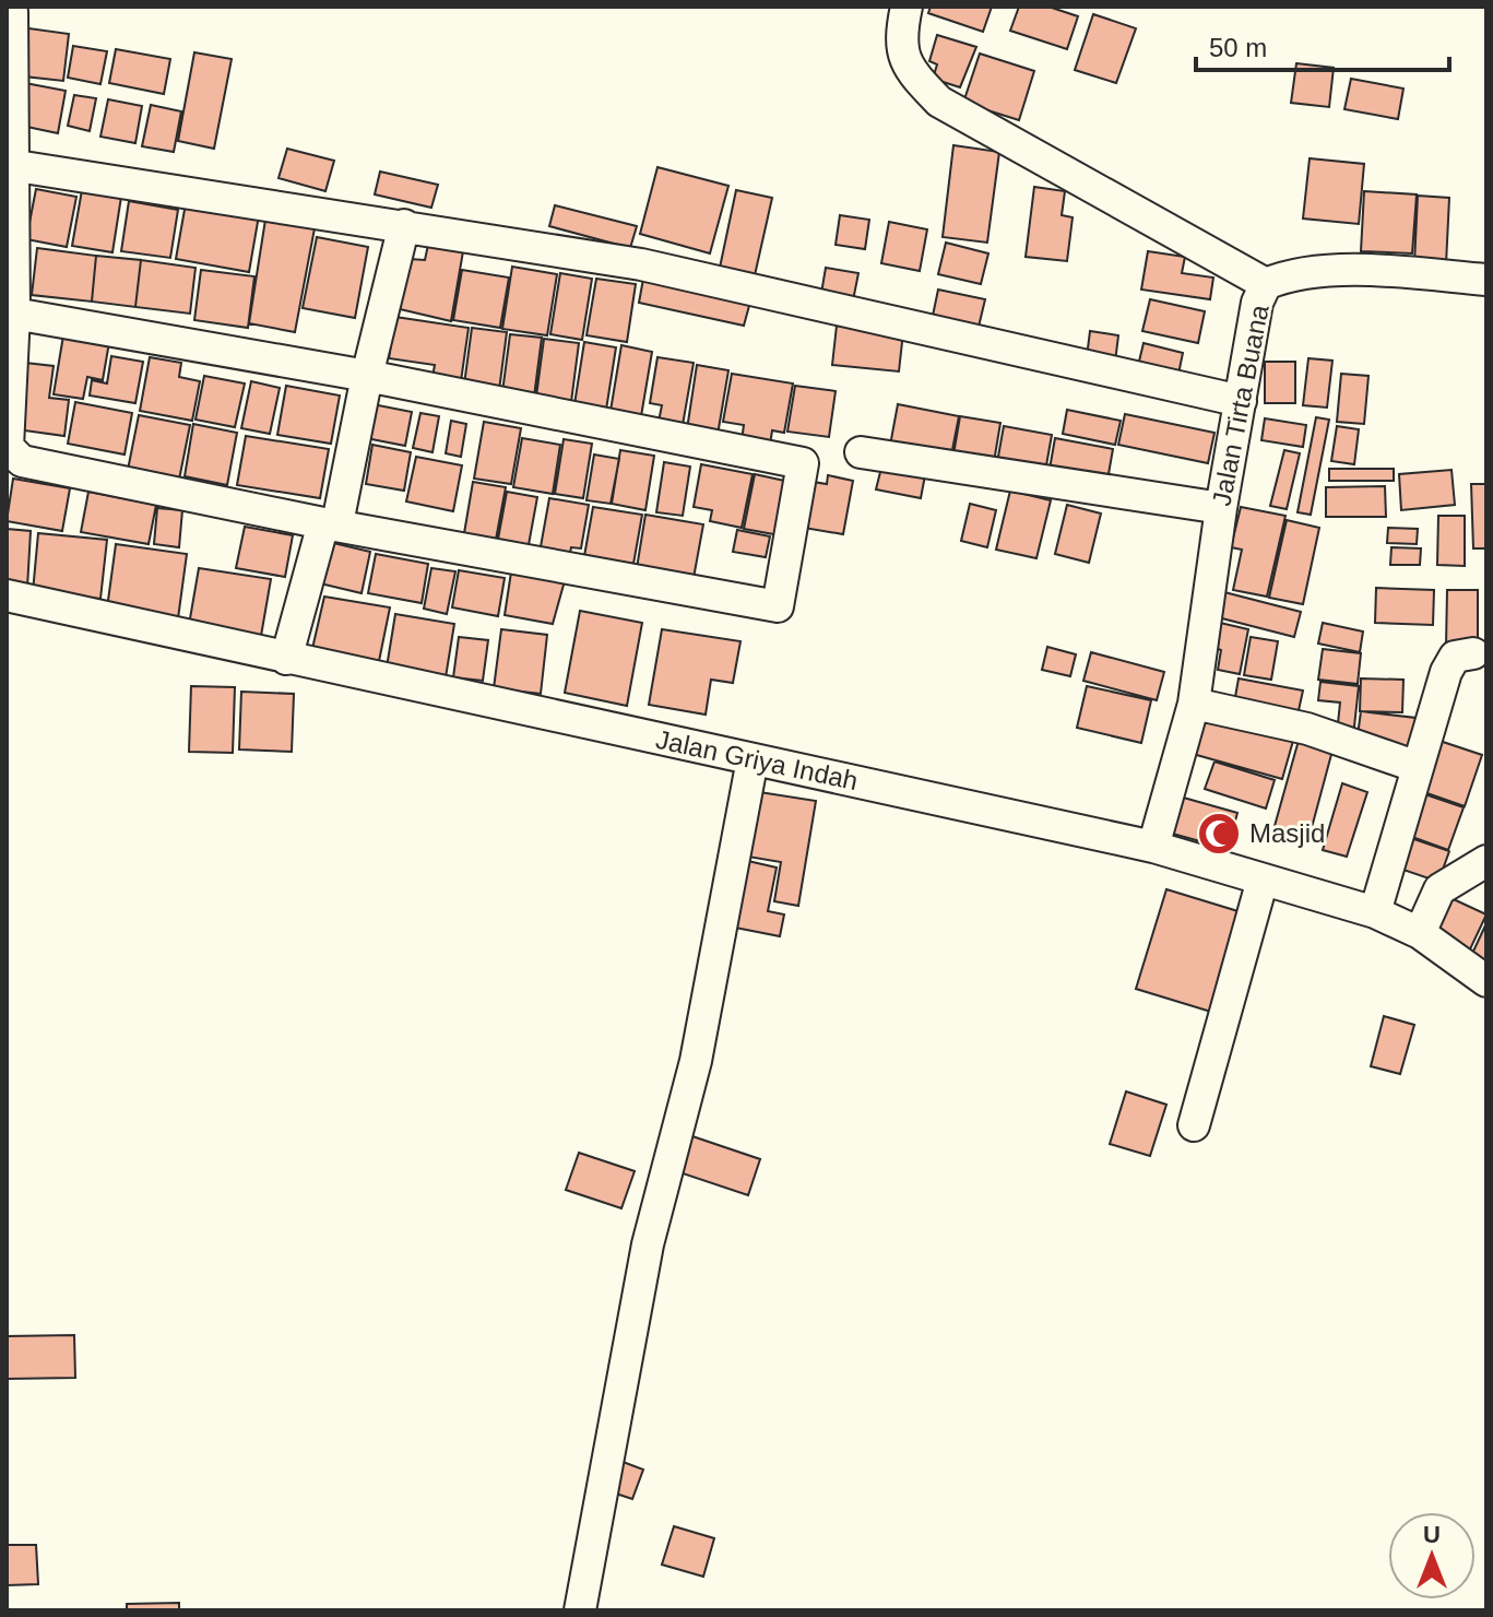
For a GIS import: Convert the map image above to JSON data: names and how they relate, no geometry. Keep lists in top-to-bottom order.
{
  "streets": {
    "street": ["Jalan Tirta Buana", "Jalan Griya Indah"]
  },
  "crossings": [
    ["Jalan Tirta Buana", "Jalan Griya Indah"]
  ],
  "places": {
    "mosque": ["Masjid"]
  },
  "scale_bar": "50 m",
  "north": "top"
}
